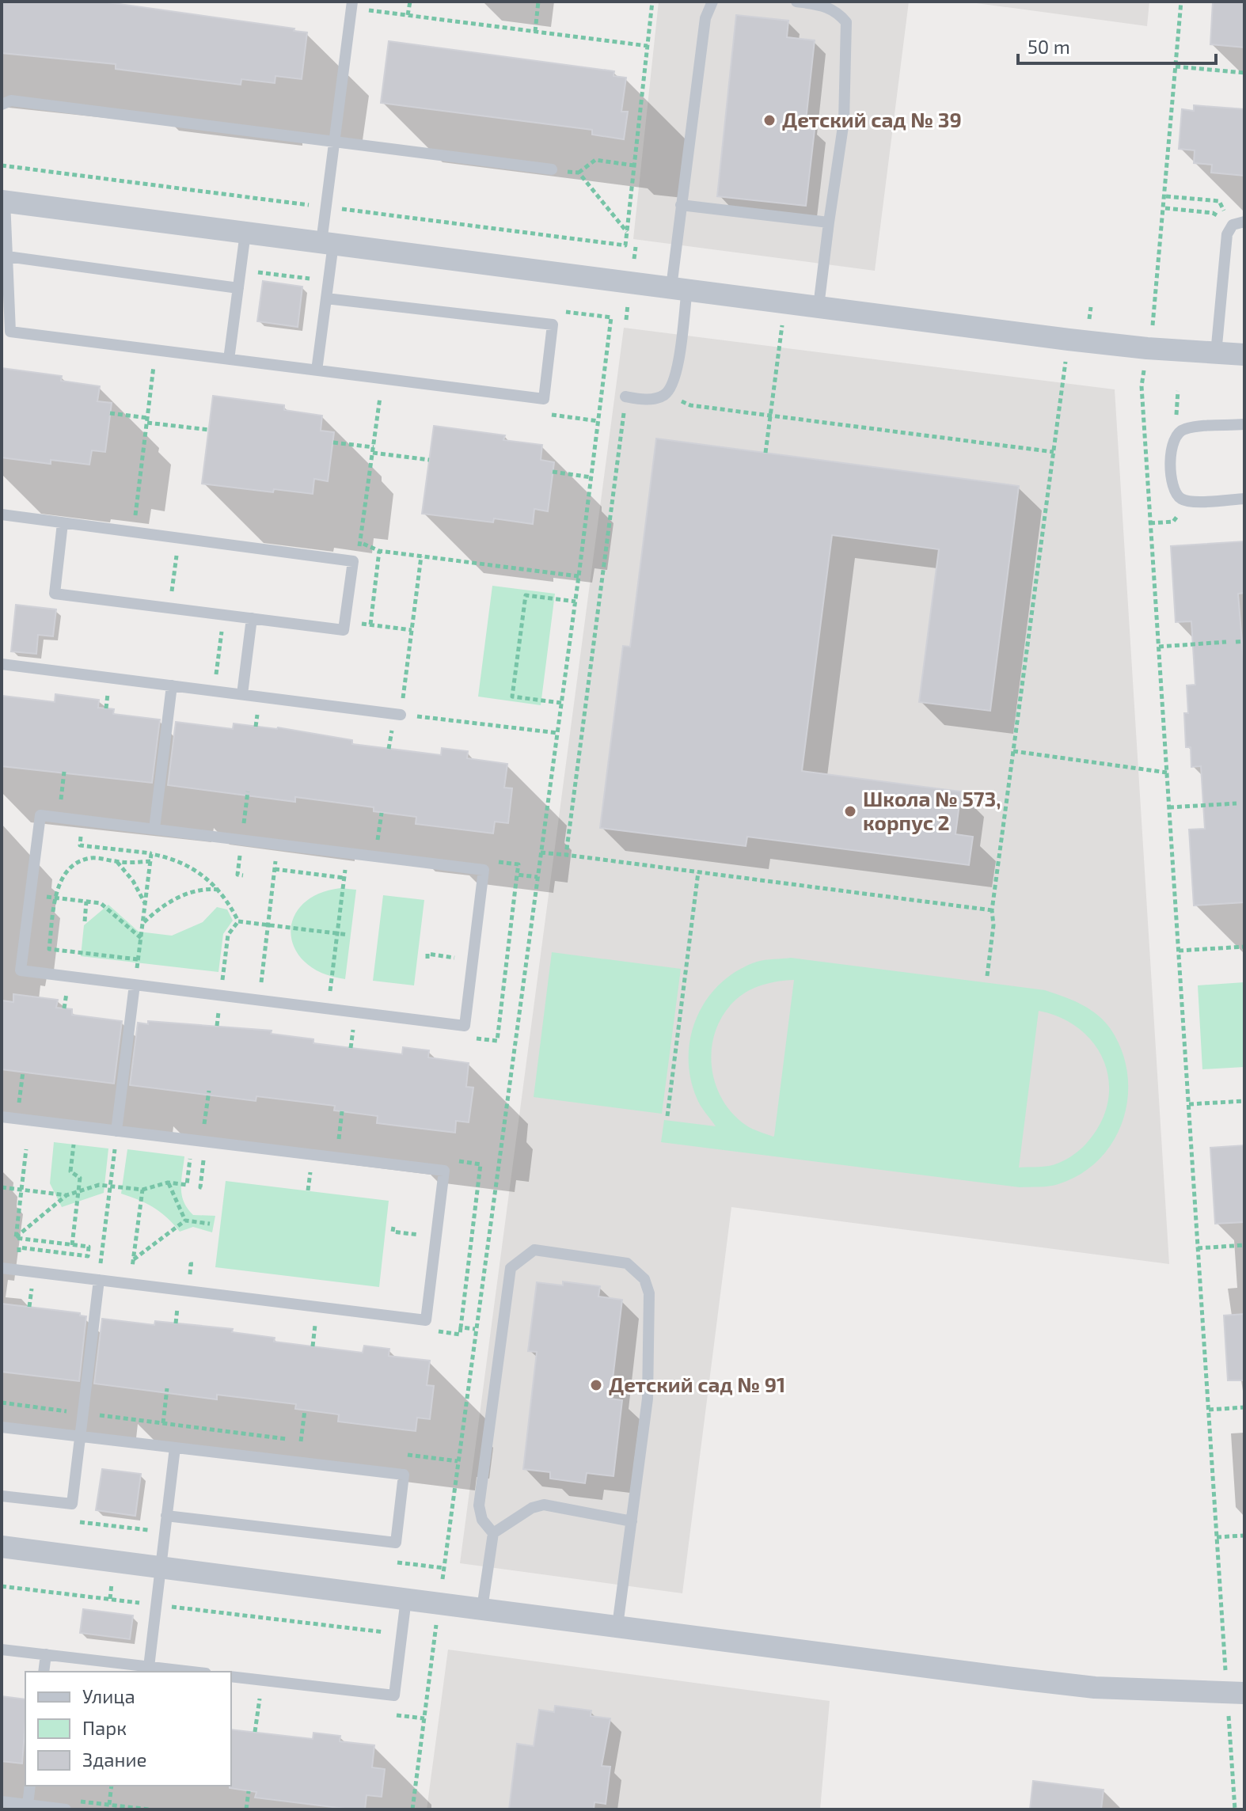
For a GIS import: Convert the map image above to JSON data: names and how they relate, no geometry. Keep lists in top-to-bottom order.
{
  "places": ["Детский сад № 39", "Школа № 573, корпус 2", "Детский сад № 91"],
  "legend": ["Улица", "Парк", "Здание"],
  "scale_bar": "50 m"
}
